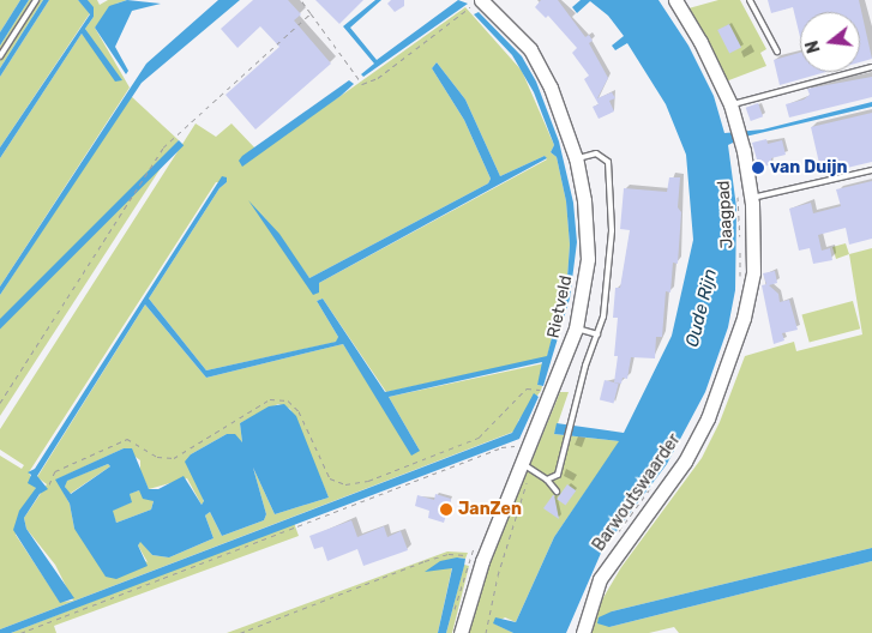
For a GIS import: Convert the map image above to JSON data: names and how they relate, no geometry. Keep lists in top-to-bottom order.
{
  "streets": {
    "street": ["Rietveld", "Barwoutswaarder"],
    "path": ["Jaagpad"]
  },
  "water": ["Oude Rijn"],
  "places": ["van Duijn", "JanZen"],
  "north": "left"
}
